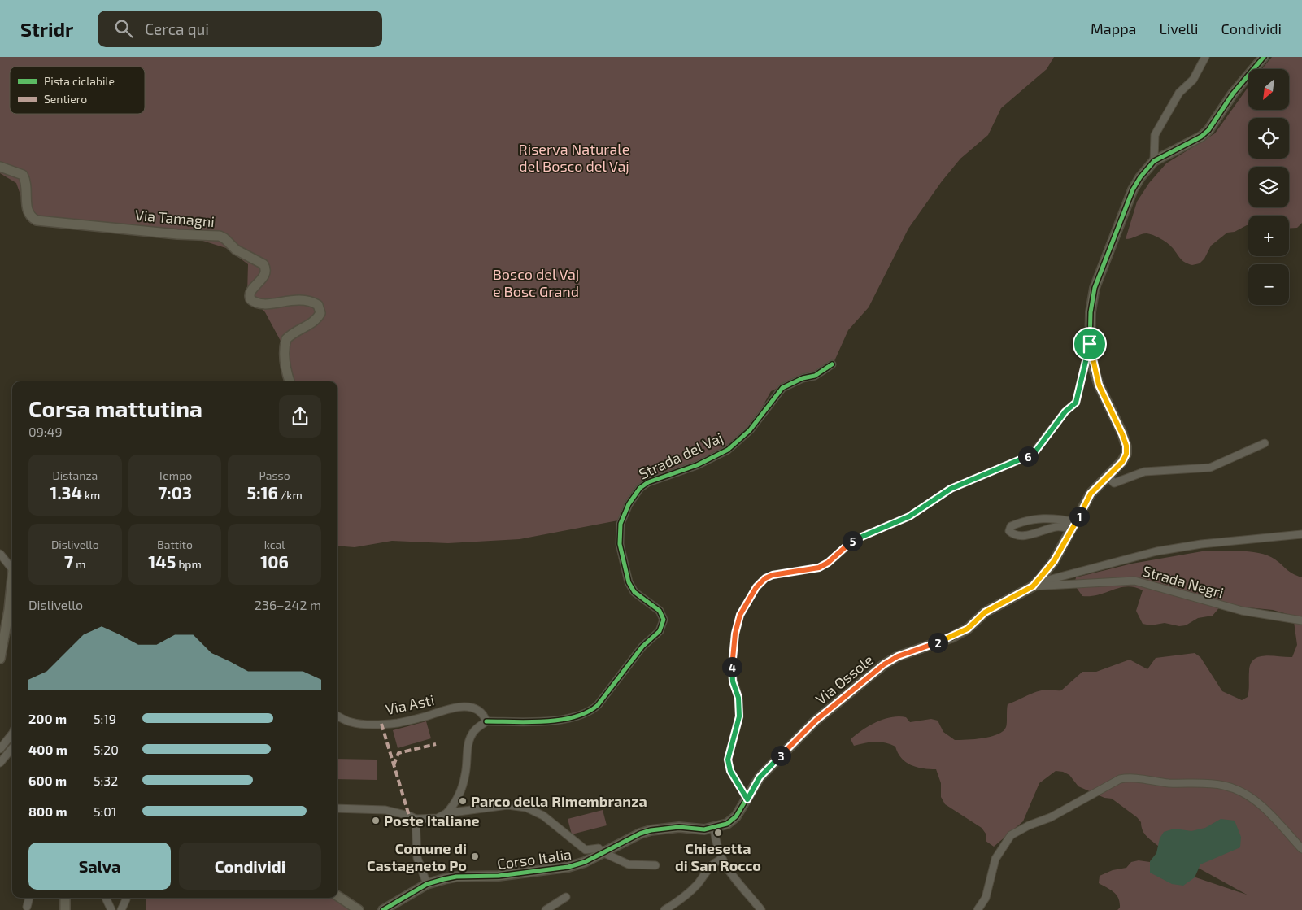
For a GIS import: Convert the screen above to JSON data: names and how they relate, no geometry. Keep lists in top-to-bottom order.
{
  "streets": {
    "street": [
      "Via Tamagni",
      "Strada del Vaj",
      "Strada Negri",
      "Via Ossole",
      "Via Asti",
      "Corso Italia"
    ]
  },
  "crossings": [
    ["Strada del Vaj", "Via Asti"],
    ["Strada Negri", "Via Ossole"],
    ["Via Ossole", "Corso Italia"]
  ],
  "parks": ["Riserva Naturale del Bosco del Vaj", "Bosco del Vaj e Bosc Grand"],
  "places": [
    "Parco della Rimembranza",
    "Poste Italiane",
    "Chiesetta di San Rocco",
    "Comune di Castagneto Po"
  ],
  "legend": ["Pista ciclabile", "Sentiero"],
  "north": "bottom left",
  "page": {
    "header": "Stridr",
    "search": "Cerca qui",
    "nav": ["Mappa", "Livelli", "Condividi"],
    "map_buttons": ["+", "−"],
    "heading": ["Corsa mattutina", "09:49"],
    "pins": [
      "6",
      "1",
      "5",
      "2",
      "4",
      "3"
    ],
    "stats": [
      ["Distanza", "1.34 km"],
      ["Tempo", "7:03"],
      ["Passo", "5:16 /km"],
      ["Dislivello", "7 m"],
      ["Battito", "145 bpm"],
      ["kcal", "106"]
    ],
    "chart": ["Dislivello", "236–242 m"],
    "list": [
      {
        "name": "200 m",
        "note": "5:19"
      },
      {
        "name": "400 m",
        "note": "5:20"
      },
      {
        "name": "600 m",
        "note": "5:32"
      },
      {
        "name": "800 m",
        "note": "5:01"
      }
    ],
    "buttons": ["Salva", "Condividi"]
  }
}
